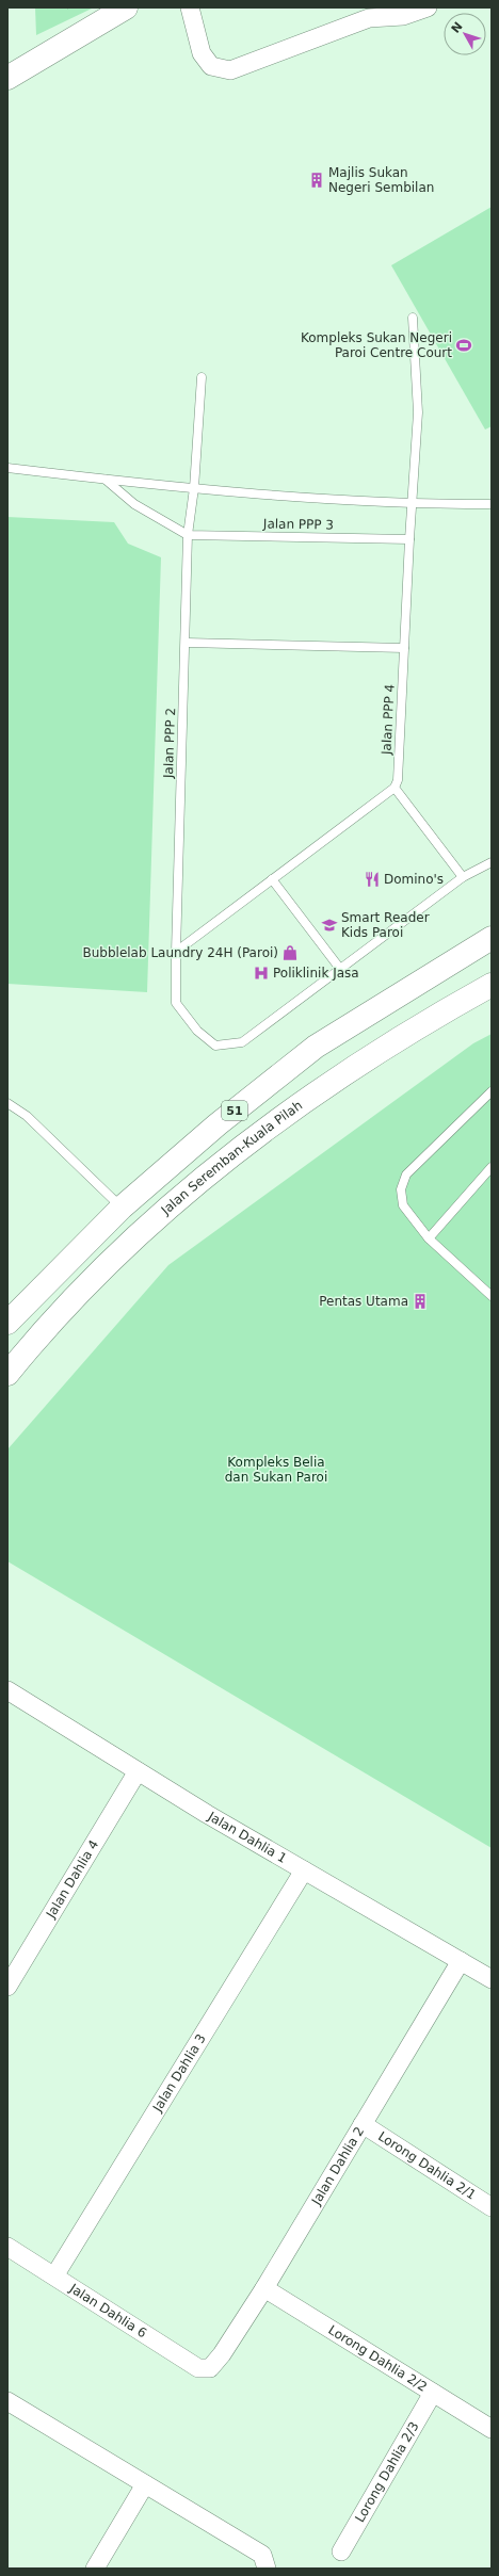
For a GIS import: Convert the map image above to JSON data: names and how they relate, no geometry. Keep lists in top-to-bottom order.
{
  "streets": {
    "main road": ["51", "Jalan Seremban-Kuala Pilah"],
    "street": [
      "Jalan Dahlia 1",
      "Jalan Dahlia 4",
      "Jalan Dahlia 3",
      "Jalan Dahlia 2",
      "Lorong Dahlia 2/1",
      "Jalan Dahlia 6",
      "Lorong Dahlia 2/2",
      "Lorong Dahlia 2/3"
    ],
    "lane": ["Jalan PPP 3", "Jalan PPP 4", "Jalan PPP 2"]
  },
  "crossings": [
    ["Jalan PPP 3", "Jalan PPP 4"],
    ["Jalan PPP 3", "Jalan PPP 2"],
    ["Jalan Dahlia 1", "Jalan Dahlia 4"],
    ["Jalan Dahlia 1", "Jalan Dahlia 3"],
    ["Jalan Dahlia 1", "Jalan Dahlia 2"],
    ["Jalan Dahlia 3", "Jalan Dahlia 6"],
    ["Jalan Dahlia 2", "Lorong Dahlia 2/1"],
    ["Jalan Dahlia 2", "Jalan Dahlia 6"],
    ["Jalan Dahlia 2", "Lorong Dahlia 2/2"],
    ["Lorong Dahlia 2/2", "Lorong Dahlia 2/3"]
  ],
  "parks": ["Kompleks Belia dan Sukan Paroi"],
  "places": {
    "building": ["Majlis Sukan Negeri Sembilan", "Pentas Utama"],
    "sports": ["Kompleks Sukan Negeri Paroi Centre Court"],
    "restaurant": ["Domino's"],
    "school or university": ["Smart Reader Kids Paroi"],
    "shop": ["Bubblelab Laundry 24H (Paroi)"],
    "hospital": ["Poliklinik Jasa"]
  },
  "north": "top left"
}
